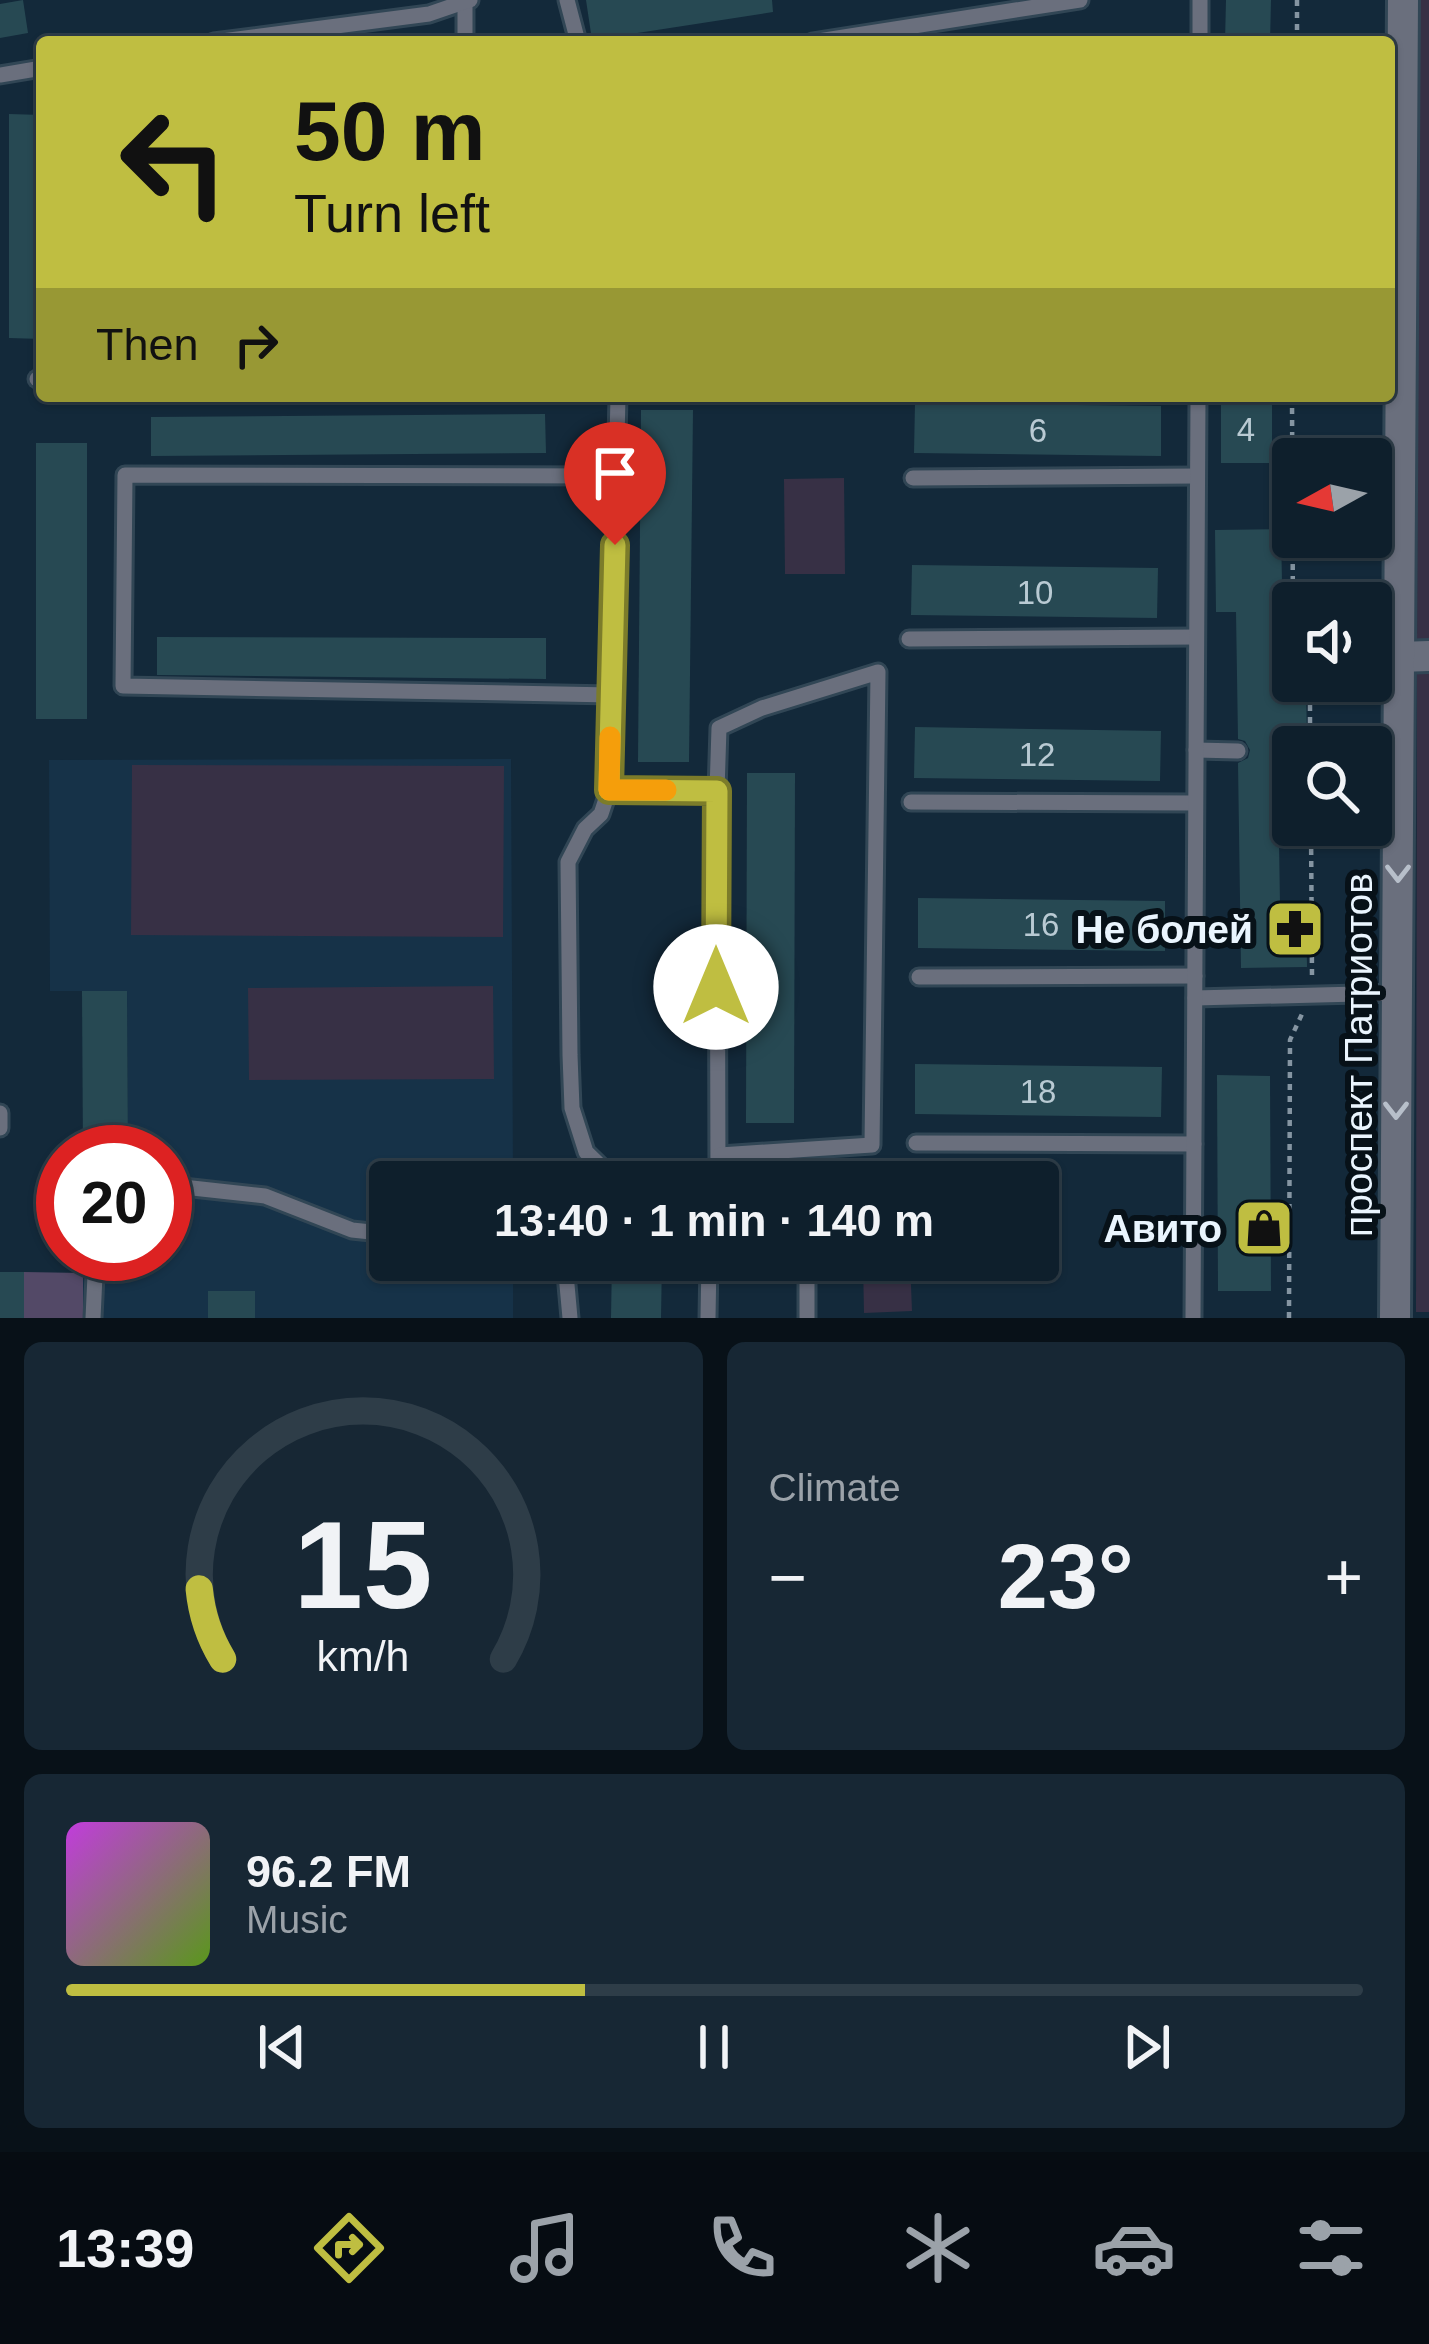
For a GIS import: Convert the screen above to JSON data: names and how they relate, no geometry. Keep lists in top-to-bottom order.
{
  "streets": {
    "street": ["проспект Патриотов"]
  },
  "one_way": ["проспект Патриотов"],
  "places": {
    "pharmacy": ["Не болей"],
    "shop": ["Авито"]
  },
  "house_numbers": [
    "4",
    "6",
    "10",
    "12",
    "16",
    "18"
  ],
  "north": "left",
  "page": {
    "turn": ["50 m", "Turn left"],
    "then": "Then",
    "limit": "20",
    "trip": "13:40 · 1 min · 140 m",
    "tile": "Climate",
    "heat": ["−", "23°", "+"],
    "song": ["96.2 FM", "Music"],
    "tabs": "13:39",
    "gauge": ["15", "km/h"]
  }
}
